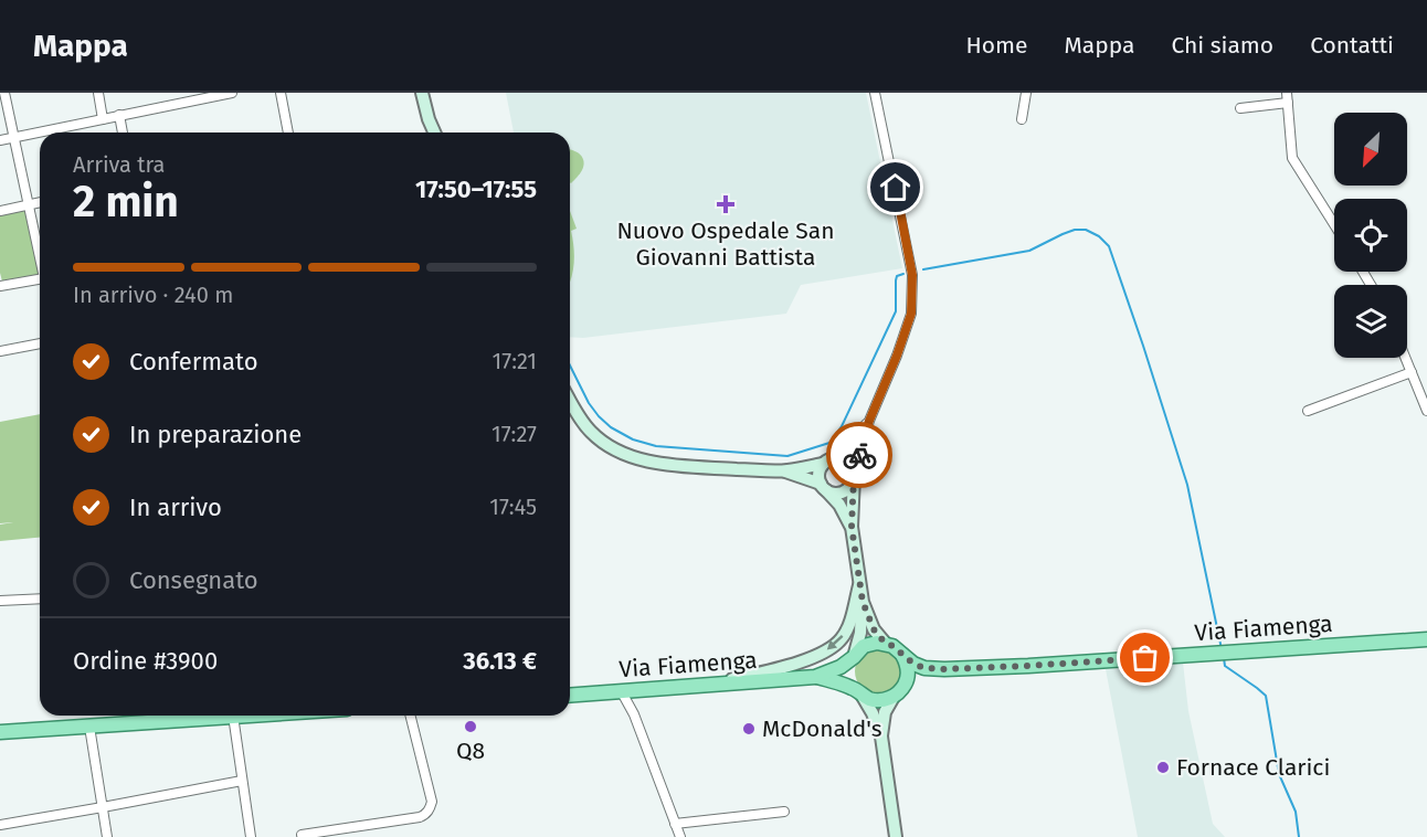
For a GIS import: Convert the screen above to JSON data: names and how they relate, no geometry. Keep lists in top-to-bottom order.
{
  "streets": {
    "main road": ["Via Fiamenga"]
  },
  "places": {
    "health": ["Nuovo Ospedale San Giovanni Battista"],
    "other": ["Q8", "McDonald's", "Fornace Clarici"]
  },
  "north": "bottom left",
  "page": {
    "header": "Mappa",
    "nav": [
      "Home",
      "Mappa",
      "Chi siamo",
      "Contatti"
    ],
    "heading": ["2 min", "Arriva tra", "17:50–17:55"],
    "panel": ["Ordine #3900", "36.13 €"],
    "bar": "In arrivo · 240 m",
    "list": [
      ["Confermato", "17:21"],
      ["In preparazione", "17:27"],
      ["In arrivo", "17:45"],
      "Consegnato"
    ]
  }
}
